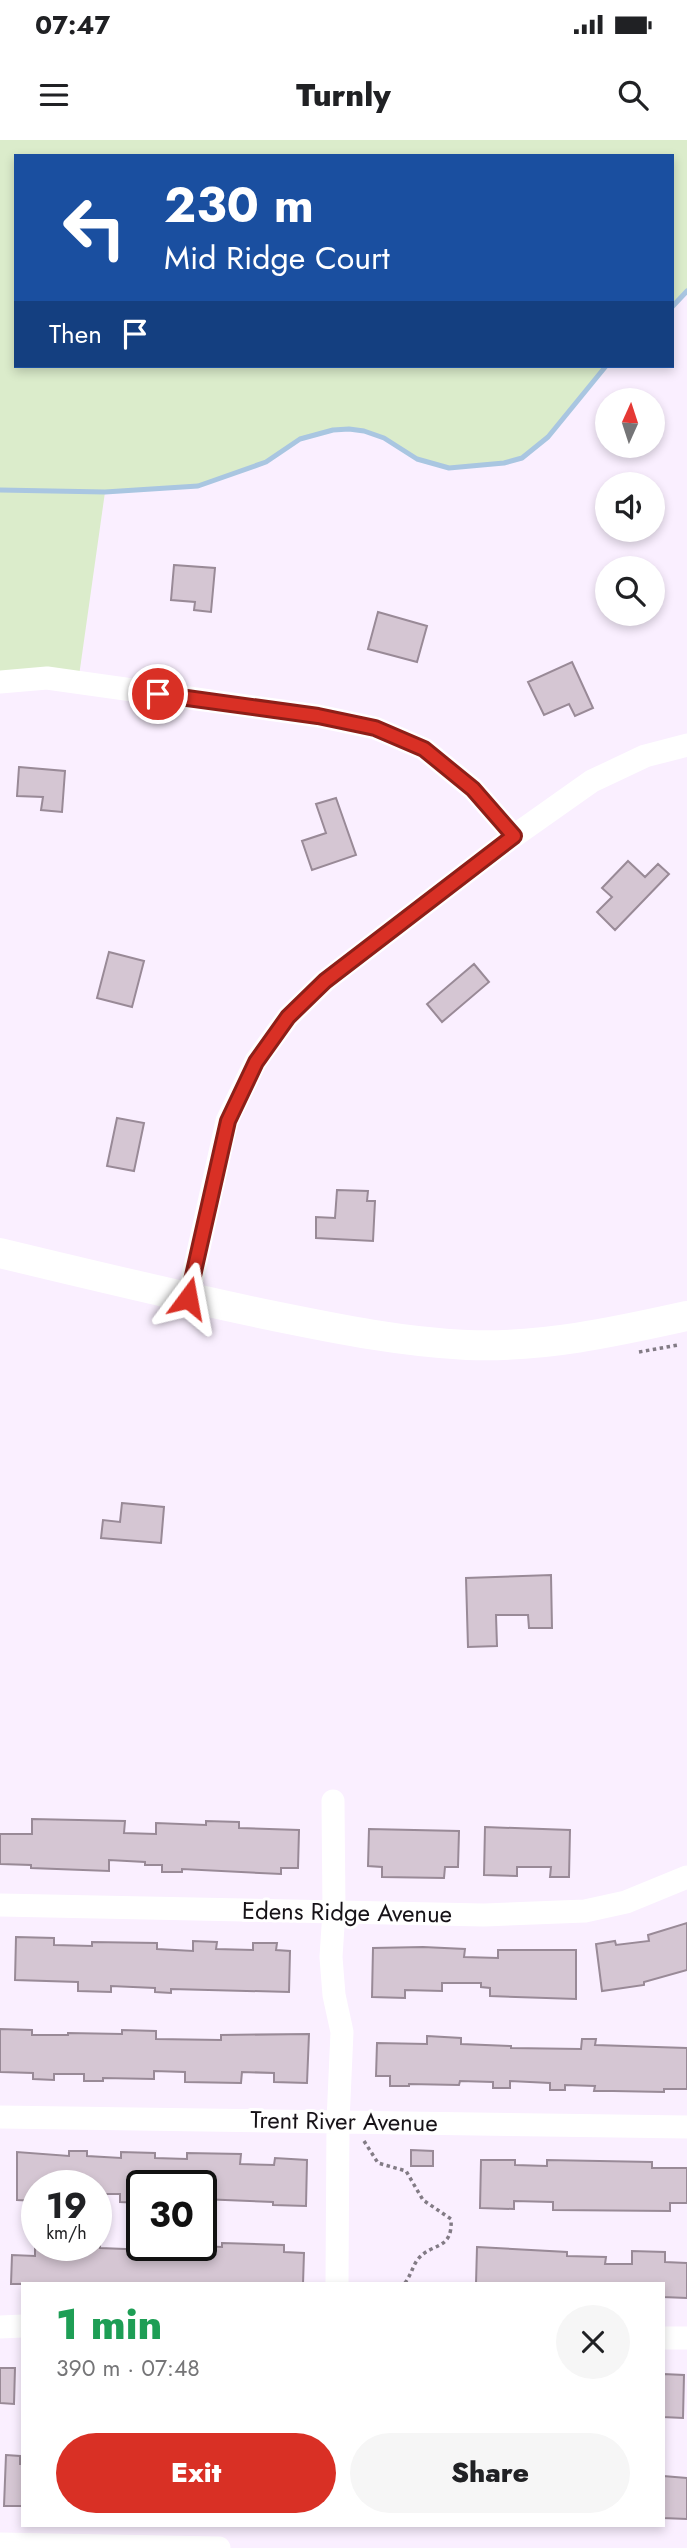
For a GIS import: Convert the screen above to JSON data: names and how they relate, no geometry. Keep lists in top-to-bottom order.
{
  "streets": {
    "street": ["Edens Ridge Avenue", "Trent River Avenue"]
  },
  "north": "top",
  "page": {
    "status": "07:47",
    "header": "Turnly",
    "turn": ["230 m", "Mid Ridge Court"],
    "then": "Then",
    "speed": "19 km/h",
    "limit": "30",
    "heading": ["1 min", "390 m · 07:48"],
    "buttons": ["Exit", "Share"]
  }
}
